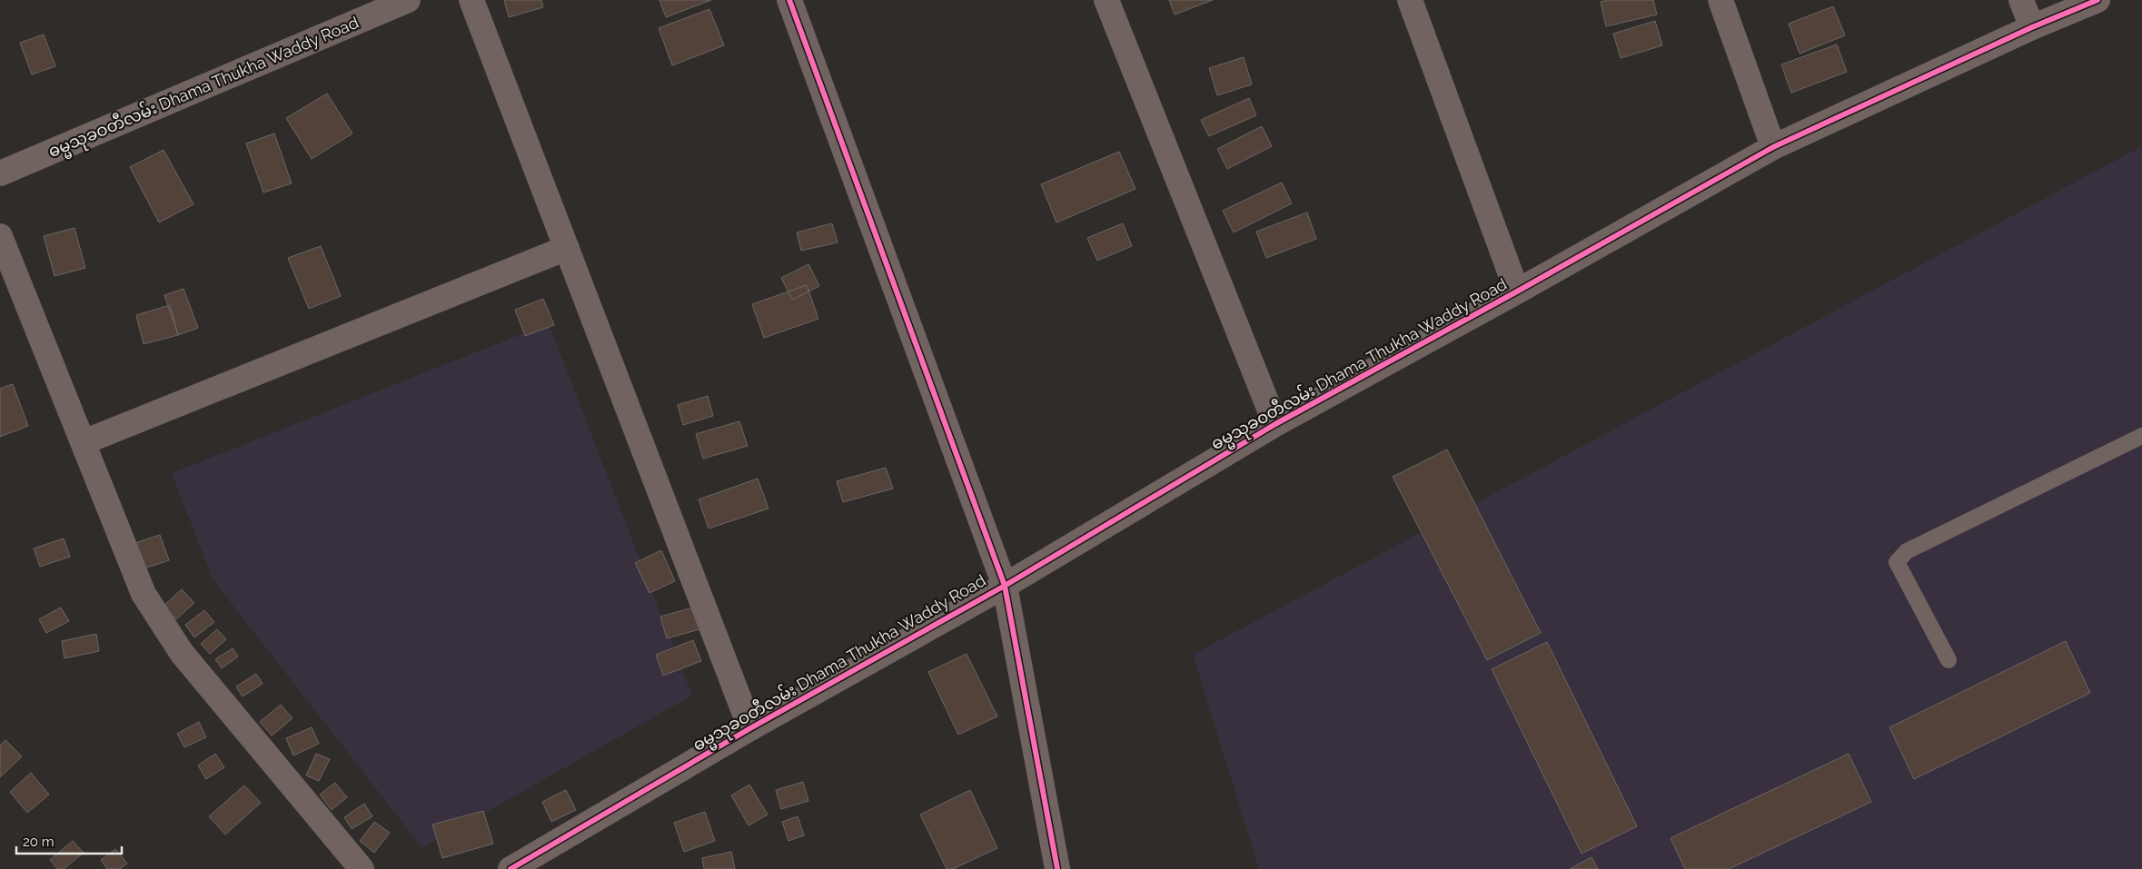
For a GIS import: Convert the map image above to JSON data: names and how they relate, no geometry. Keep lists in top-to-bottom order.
{
  "streets": {
    "street": ["ဓမ္မသုခဝတီလမ်း Dhama Thukha Waddy Road"]
  },
  "scale_bar": "20 m"
}
